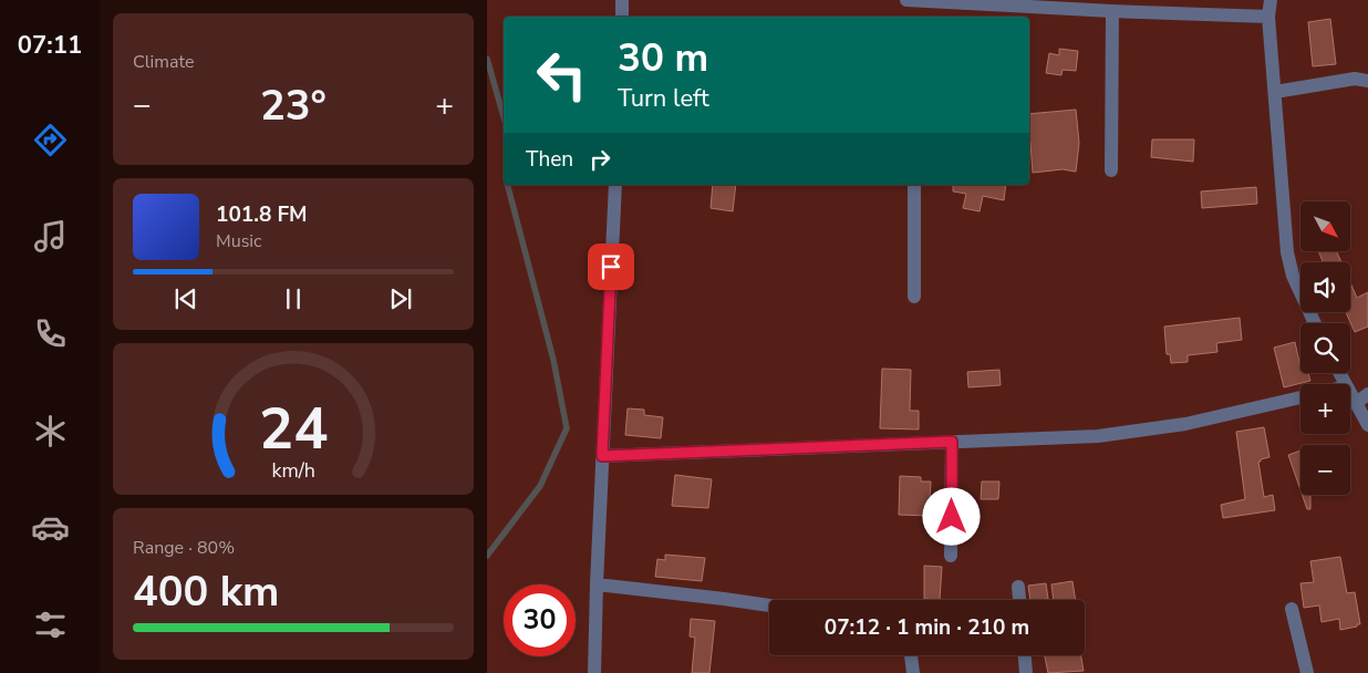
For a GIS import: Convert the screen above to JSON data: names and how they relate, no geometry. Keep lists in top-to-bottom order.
{
  "north": "bottom right",
  "page": {
    "tabs": "07:11",
    "tile": [
      "Climate",
      ["Range · 80%", "400 km"]
    ],
    "turn": ["30 m", "Turn left"],
    "heat": ["−", "23°", "+"],
    "then": "Then",
    "song": ["101.8 FM", "Music"],
    "map_buttons": ["+", "−"],
    "limit": "30",
    "trip": "07:12 · 1 min · 210 m",
    "gauge": ["24", "km/h"]
  }
}
